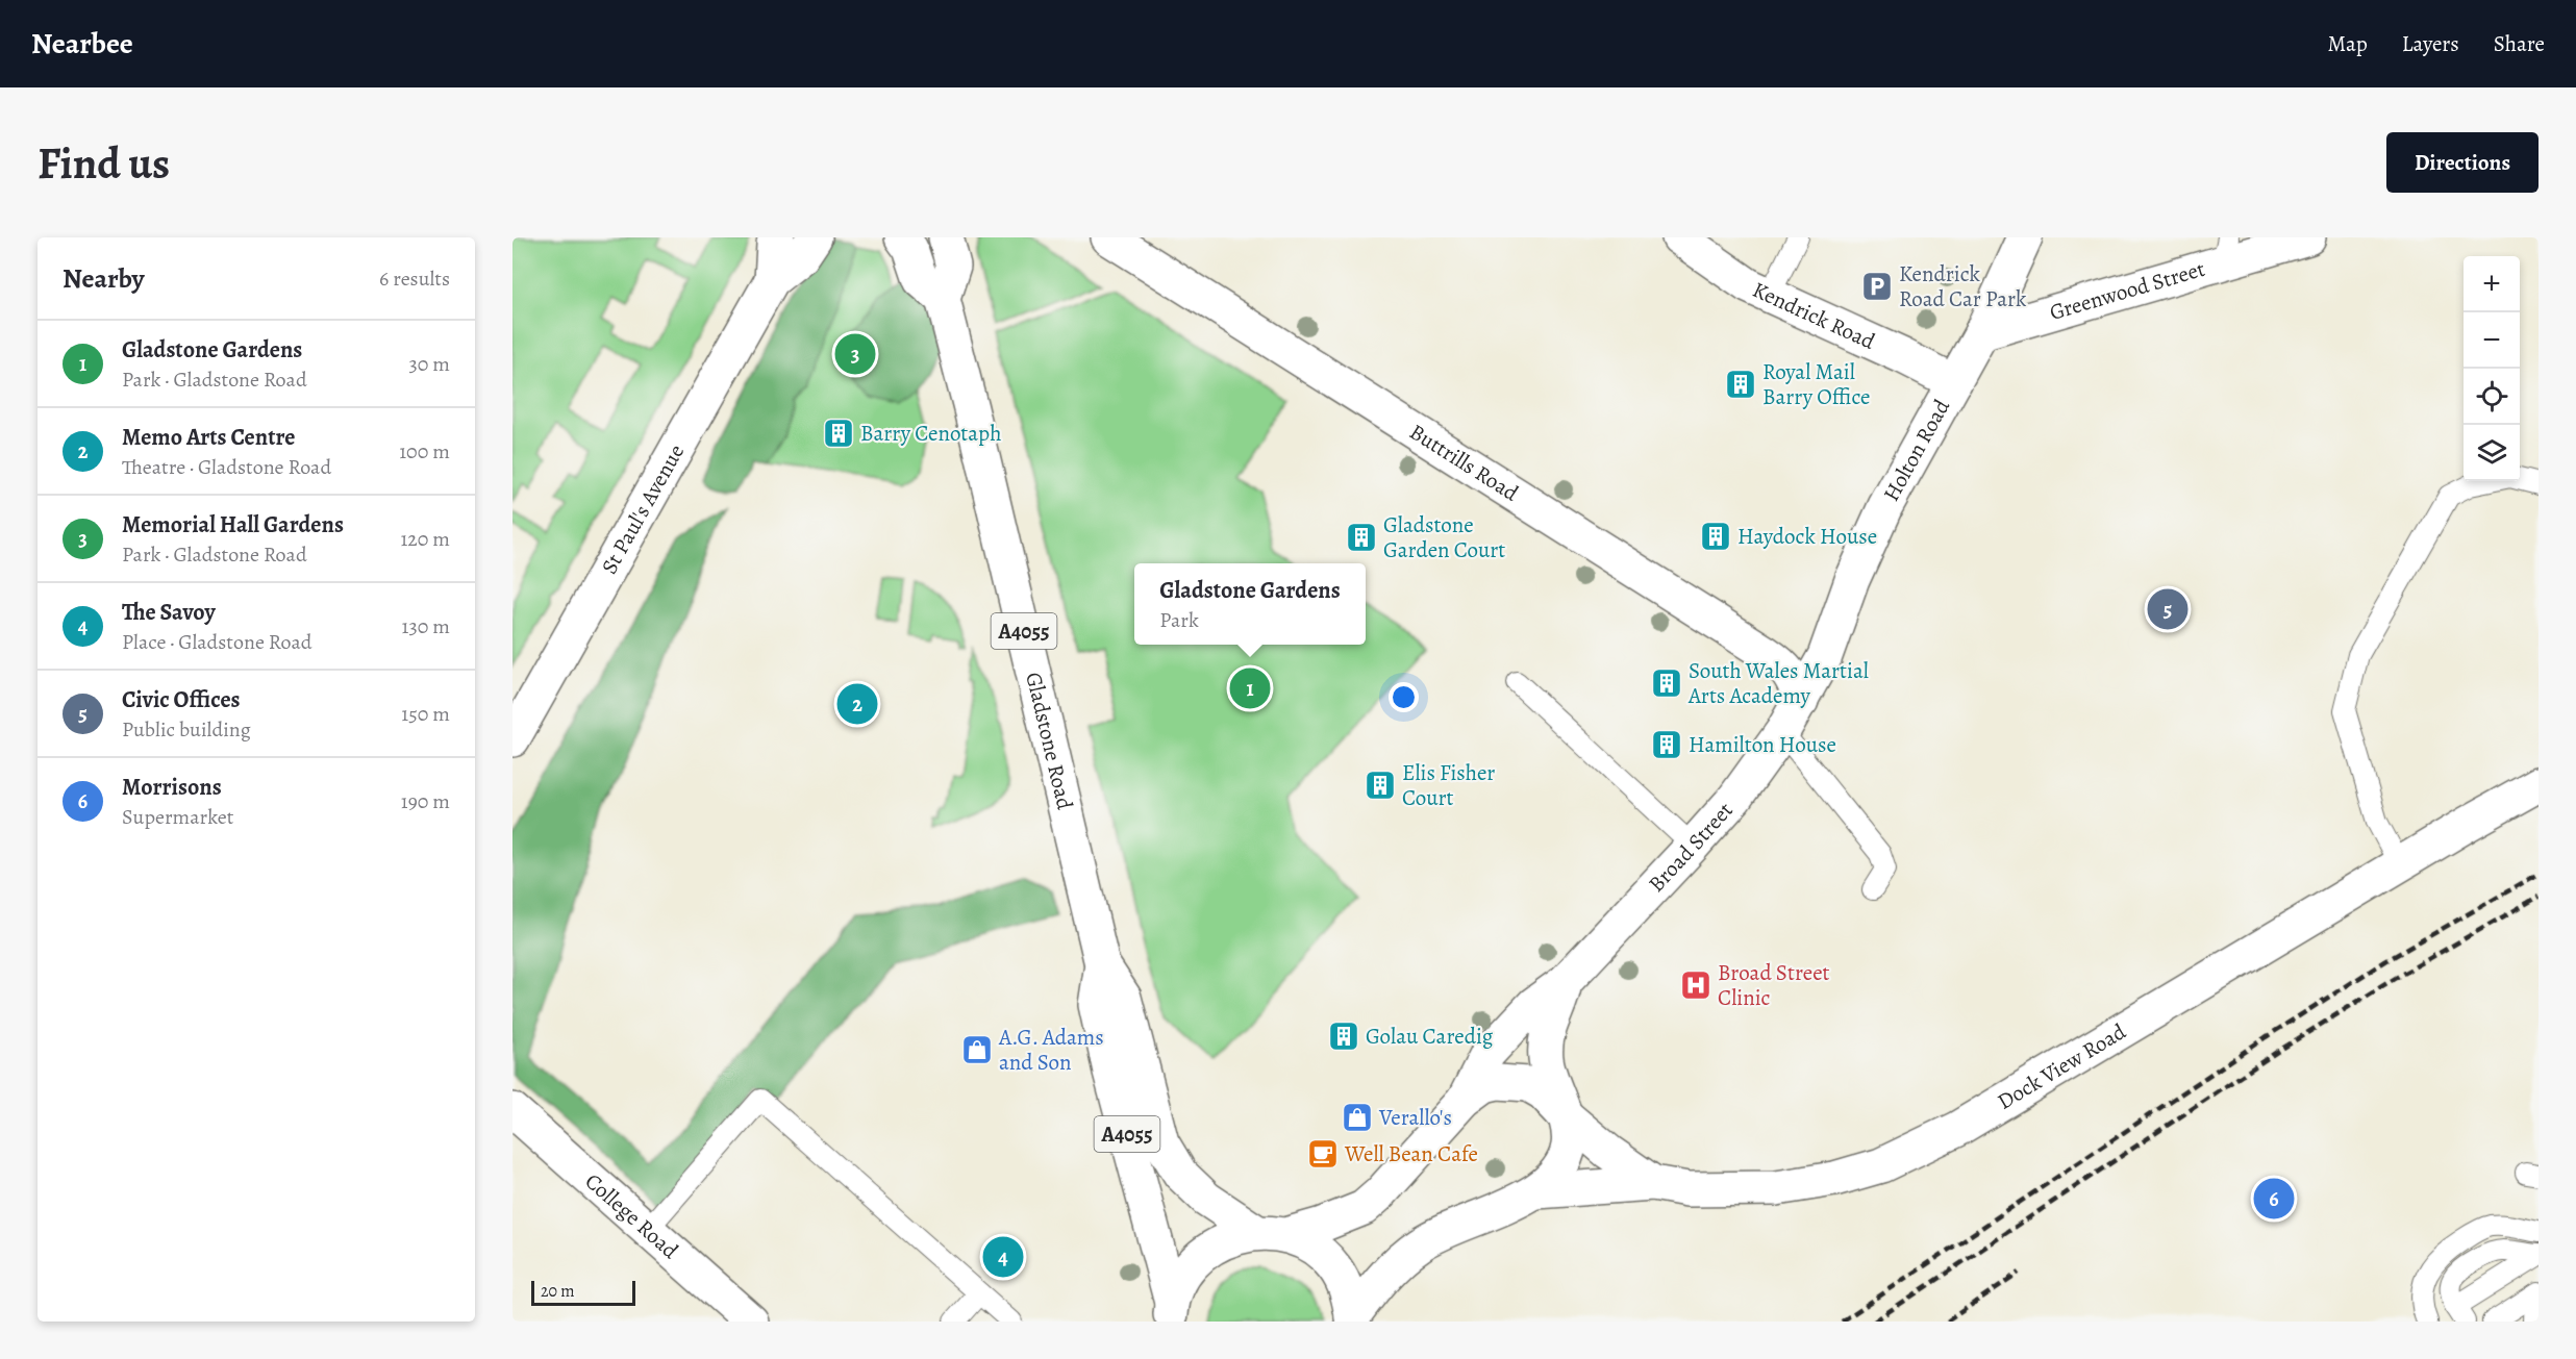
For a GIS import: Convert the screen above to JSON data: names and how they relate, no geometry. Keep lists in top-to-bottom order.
{
  "streets": {
    "street": [
      "Greenwood Street",
      "Kendrick Road",
      "Holton Road",
      "Buttrills Road",
      "St Paul's Avenue",
      "A4055",
      "Gladstone Road",
      "Broad Street",
      "Dock View Road",
      "College Road"
    ]
  },
  "crossings": [
    ["Greenwood Street", "Holton Road"],
    ["Kendrick Road", "Holton Road"],
    ["Holton Road", "Buttrills Road"],
    ["Holton Road", "Broad Street"],
    ["Buttrills Road", "Broad Street"],
    ["Gladstone Road", "Broad Street"],
    ["Broad Street", "Dock View Road"]
  ],
  "places": {
    "parking": ["Kendrick Road Car Park"],
    "building": [
      "Royal Mail Barry Office",
      "Barry Cenotaph",
      "Haydock House",
      "Gladstone Garden Court",
      "South Wales Martial Arts Academy",
      "Hamilton House",
      "Elis Fisher Court",
      "Golau Caredig"
    ],
    "hospital": ["Broad Street Clinic"],
    "shop": ["A.G. Adams and Son", "Verallo's"],
    "cafe": ["Well Bean Cafe"]
  },
  "scale_bar": "20 m",
  "page": {
    "header": "Nearbee",
    "nav": ["Map", "Layers", "Share"],
    "buttons": "Directions",
    "title": "Find us",
    "heading": ["Nearby", "6 results"],
    "map_buttons": ["+", "−"],
    "list": [
      {
        "mark": "1",
        "name": "Gladstone Gardens",
        "note": "Park · Gladstone Road",
        "value": "30 m"
      },
      {
        "mark": "2",
        "name": "Memo Arts Centre",
        "note": "Theatre · Gladstone Road",
        "value": "100 m"
      },
      {
        "mark": "3",
        "name": "Memorial Hall Gardens",
        "note": "Park · Gladstone Road",
        "value": "120 m"
      },
      {
        "mark": "4",
        "name": "The Savoy",
        "note": "Place · Gladstone Road",
        "value": "130 m"
      },
      {
        "mark": "5",
        "name": "Civic Offices",
        "note": "Public building",
        "value": "150 m"
      },
      {
        "mark": "6",
        "name": "Morrisons",
        "note": "Supermarket",
        "value": "190 m"
      }
    ],
    "pins": [
      "3",
      "5",
      "1",
      "2",
      "6",
      "4"
    ],
    "popup": ["Gladstone Gardens", "Park"],
    "scale": "20 m"
  }
}
